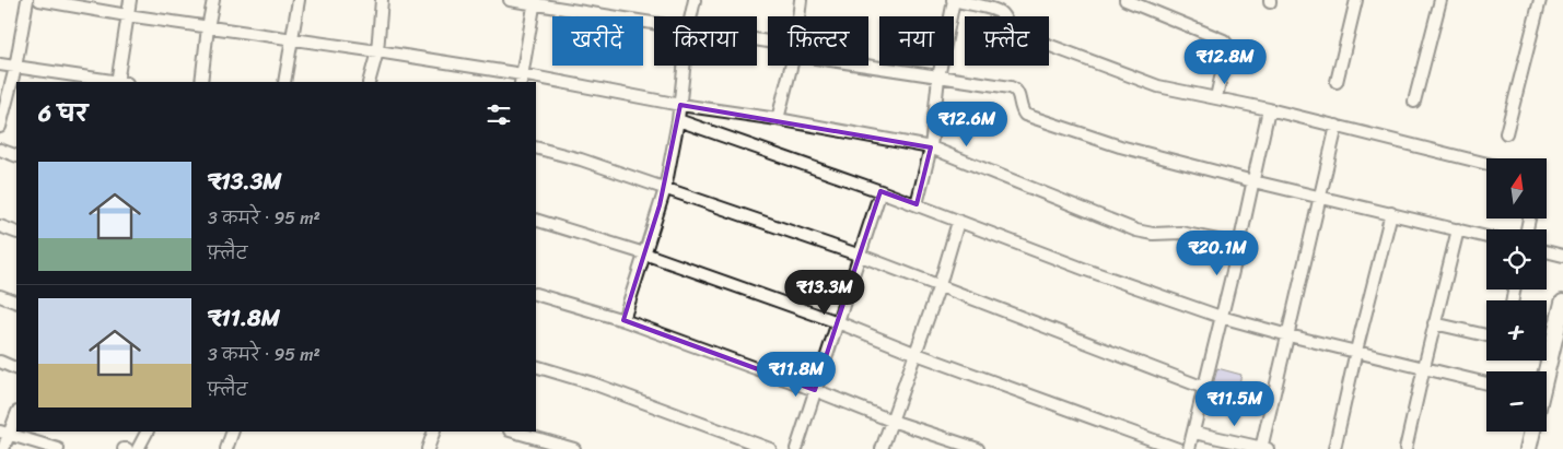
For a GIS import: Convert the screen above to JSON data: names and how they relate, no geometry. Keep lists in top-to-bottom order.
{
  "north": "top",
  "page": {
    "chip": [
      "खरीदें",
      "किराया",
      "फ़िल्टर",
      "नया",
      "फ़्लैट"
    ],
    "price": [
      "₹12.8M",
      "₹12.6M",
      "₹20.1M",
      "₹13.3M",
      "₹11.8M",
      "₹11.5M"
    ],
    "heading": "6 घर",
    "list": [
      {
        "name": "₹13.3M",
        "note": "3 कमरे · 95 m² · फ़्लैट"
      },
      {
        "name": "₹11.8M",
        "note": "3 कमरे · 95 m² · फ़्लैट"
      }
    ],
    "map_buttons": ["+", "−"]
  }
}
